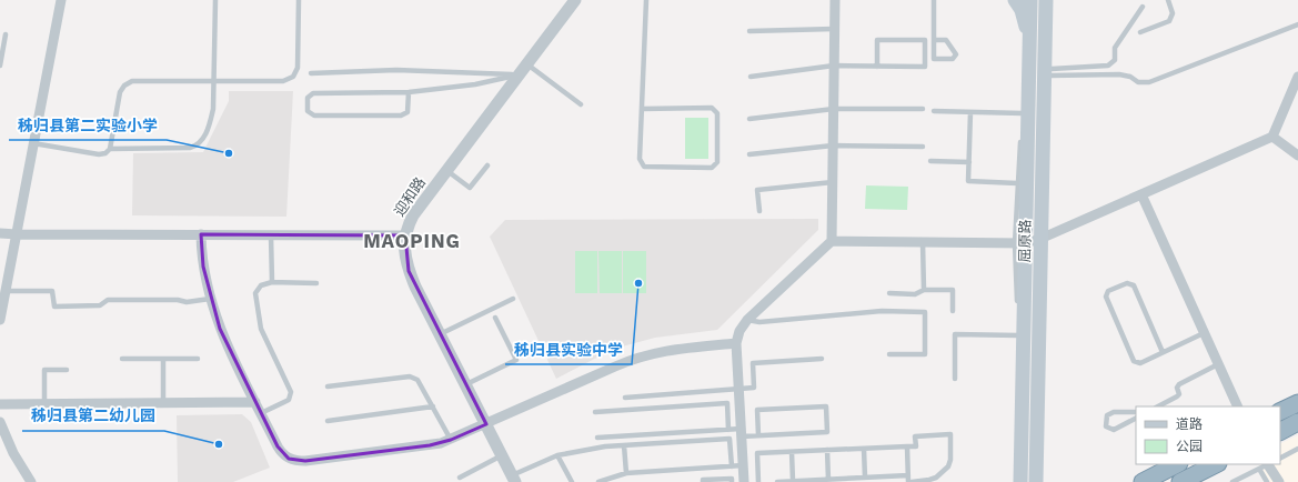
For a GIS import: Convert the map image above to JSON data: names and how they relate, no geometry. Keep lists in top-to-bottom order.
{
  "streets": {
    "main road": ["屈原路"],
    "street": ["迎和路"]
  },
  "districts": ["MAOPING"],
  "places": ["秭归县第二实验小学", "秭归县实验中学", "秭归县第二幼儿园"],
  "legend": ["道路", "公园"]
}
